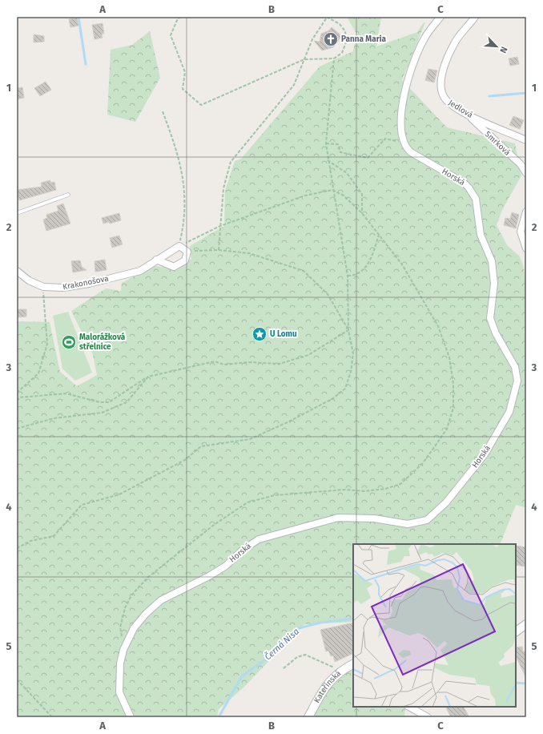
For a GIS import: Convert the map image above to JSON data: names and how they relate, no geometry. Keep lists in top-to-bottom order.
{
  "streets": {
    "street": [
      "Jedlová",
      "Smrková",
      "Horská",
      "Krakonošova",
      "Kateřinská"
    ]
  },
  "crossings": [
    ["Jedlová", "Smrková"]
  ],
  "water": ["Černá Nisa"],
  "places": {
    "church": ["Panna Maria"],
    "place": ["U Lomu"],
    "sports": ["Malorážková střelnice"]
  },
  "north": "bottom right",
  "grid": {
    "columns": ["A", "B", "C"],
    "rows": [
      "1",
      "2",
      "3",
      "4",
      "5"
    ]
  }
}
